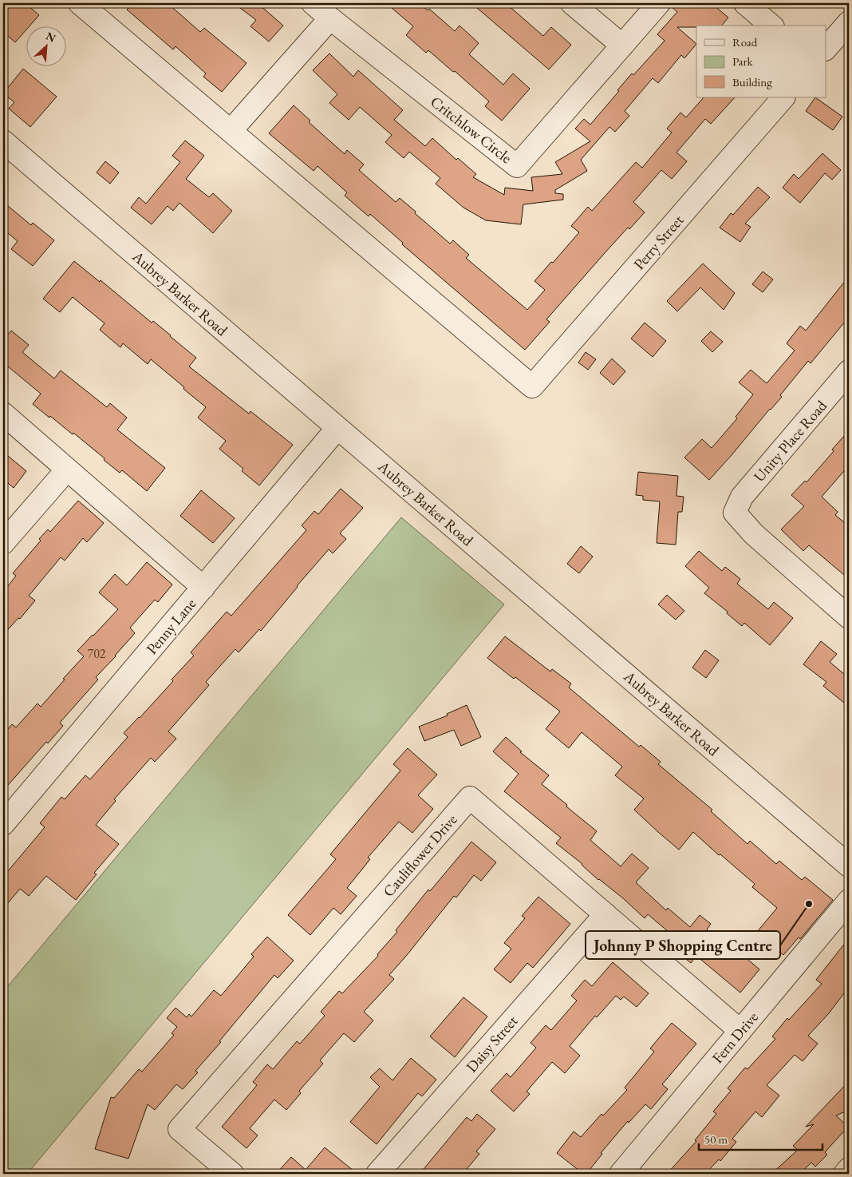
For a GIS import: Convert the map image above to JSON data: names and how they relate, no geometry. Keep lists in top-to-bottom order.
{
  "streets": {
    "street": [
      "Critchlow Circle",
      "Perry Street",
      "Aubrey Barker Road",
      "Unity Place Road",
      "Penny Lane",
      "Cauliflower Drive",
      "Fern Drive",
      "Daisy Street"
    ]
  },
  "crossings": [
    ["Aubrey Barker Road", "Penny Lane"],
    ["Cauliflower Drive", "Fern Drive"],
    ["Cauliflower Drive", "Daisy Street"]
  ],
  "places": ["Johnny P Shopping Centre"],
  "house_numbers": ["702"],
  "legend": ["Road", "Park", "Building"],
  "scale_bar": "50 m",
  "north": "top right"
}
